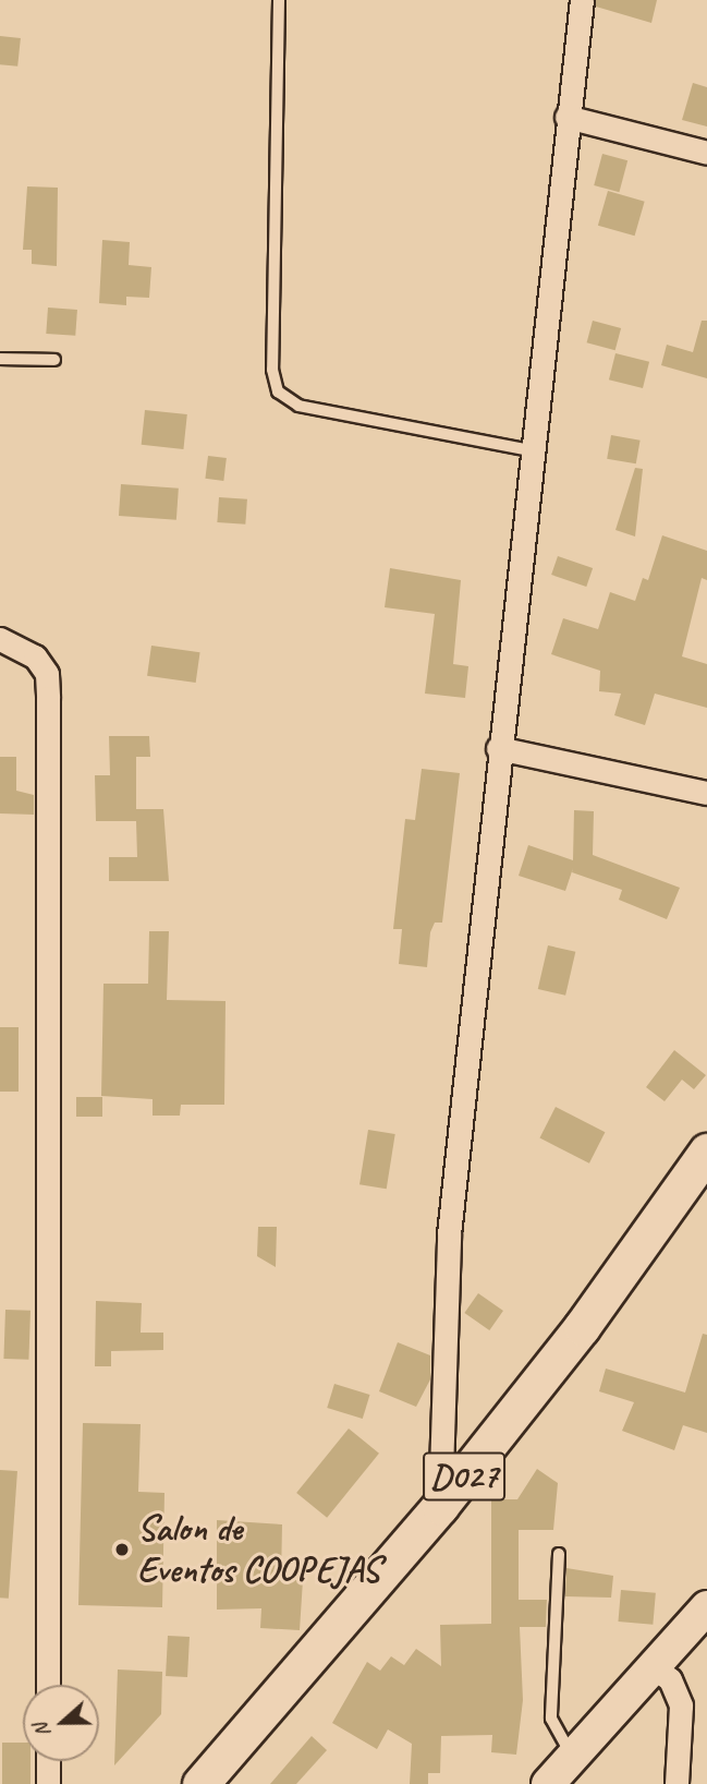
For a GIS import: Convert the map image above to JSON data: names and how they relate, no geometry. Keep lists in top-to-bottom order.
{
  "streets": {
    "main road": ["D027"]
  },
  "places": ["Salon de Eventos COOPEJAS"],
  "north": "left"
}
